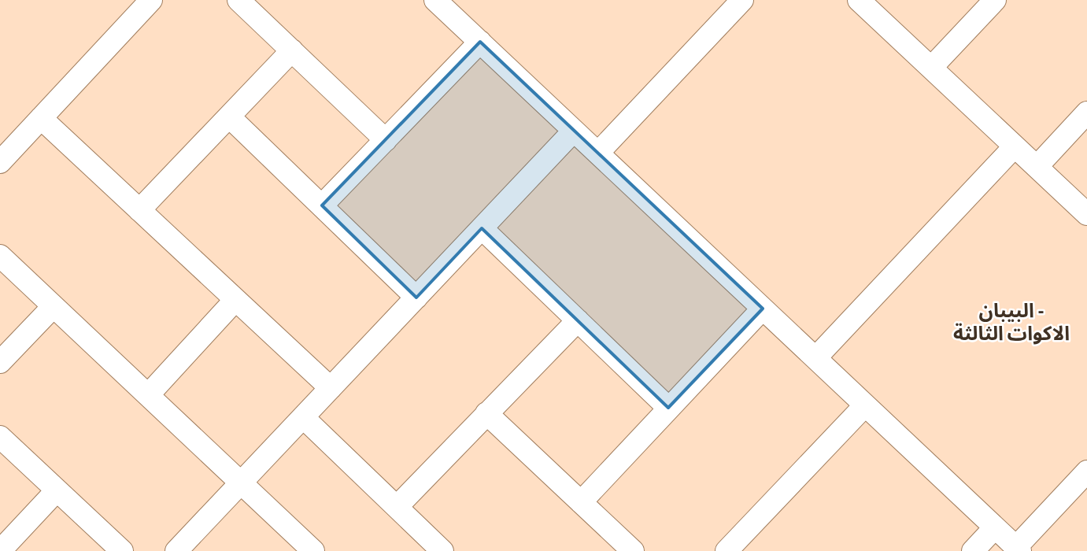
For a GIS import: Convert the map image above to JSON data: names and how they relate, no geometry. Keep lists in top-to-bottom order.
{
  "districts": ["البيبان - الاكوات الثالثة"]
}
